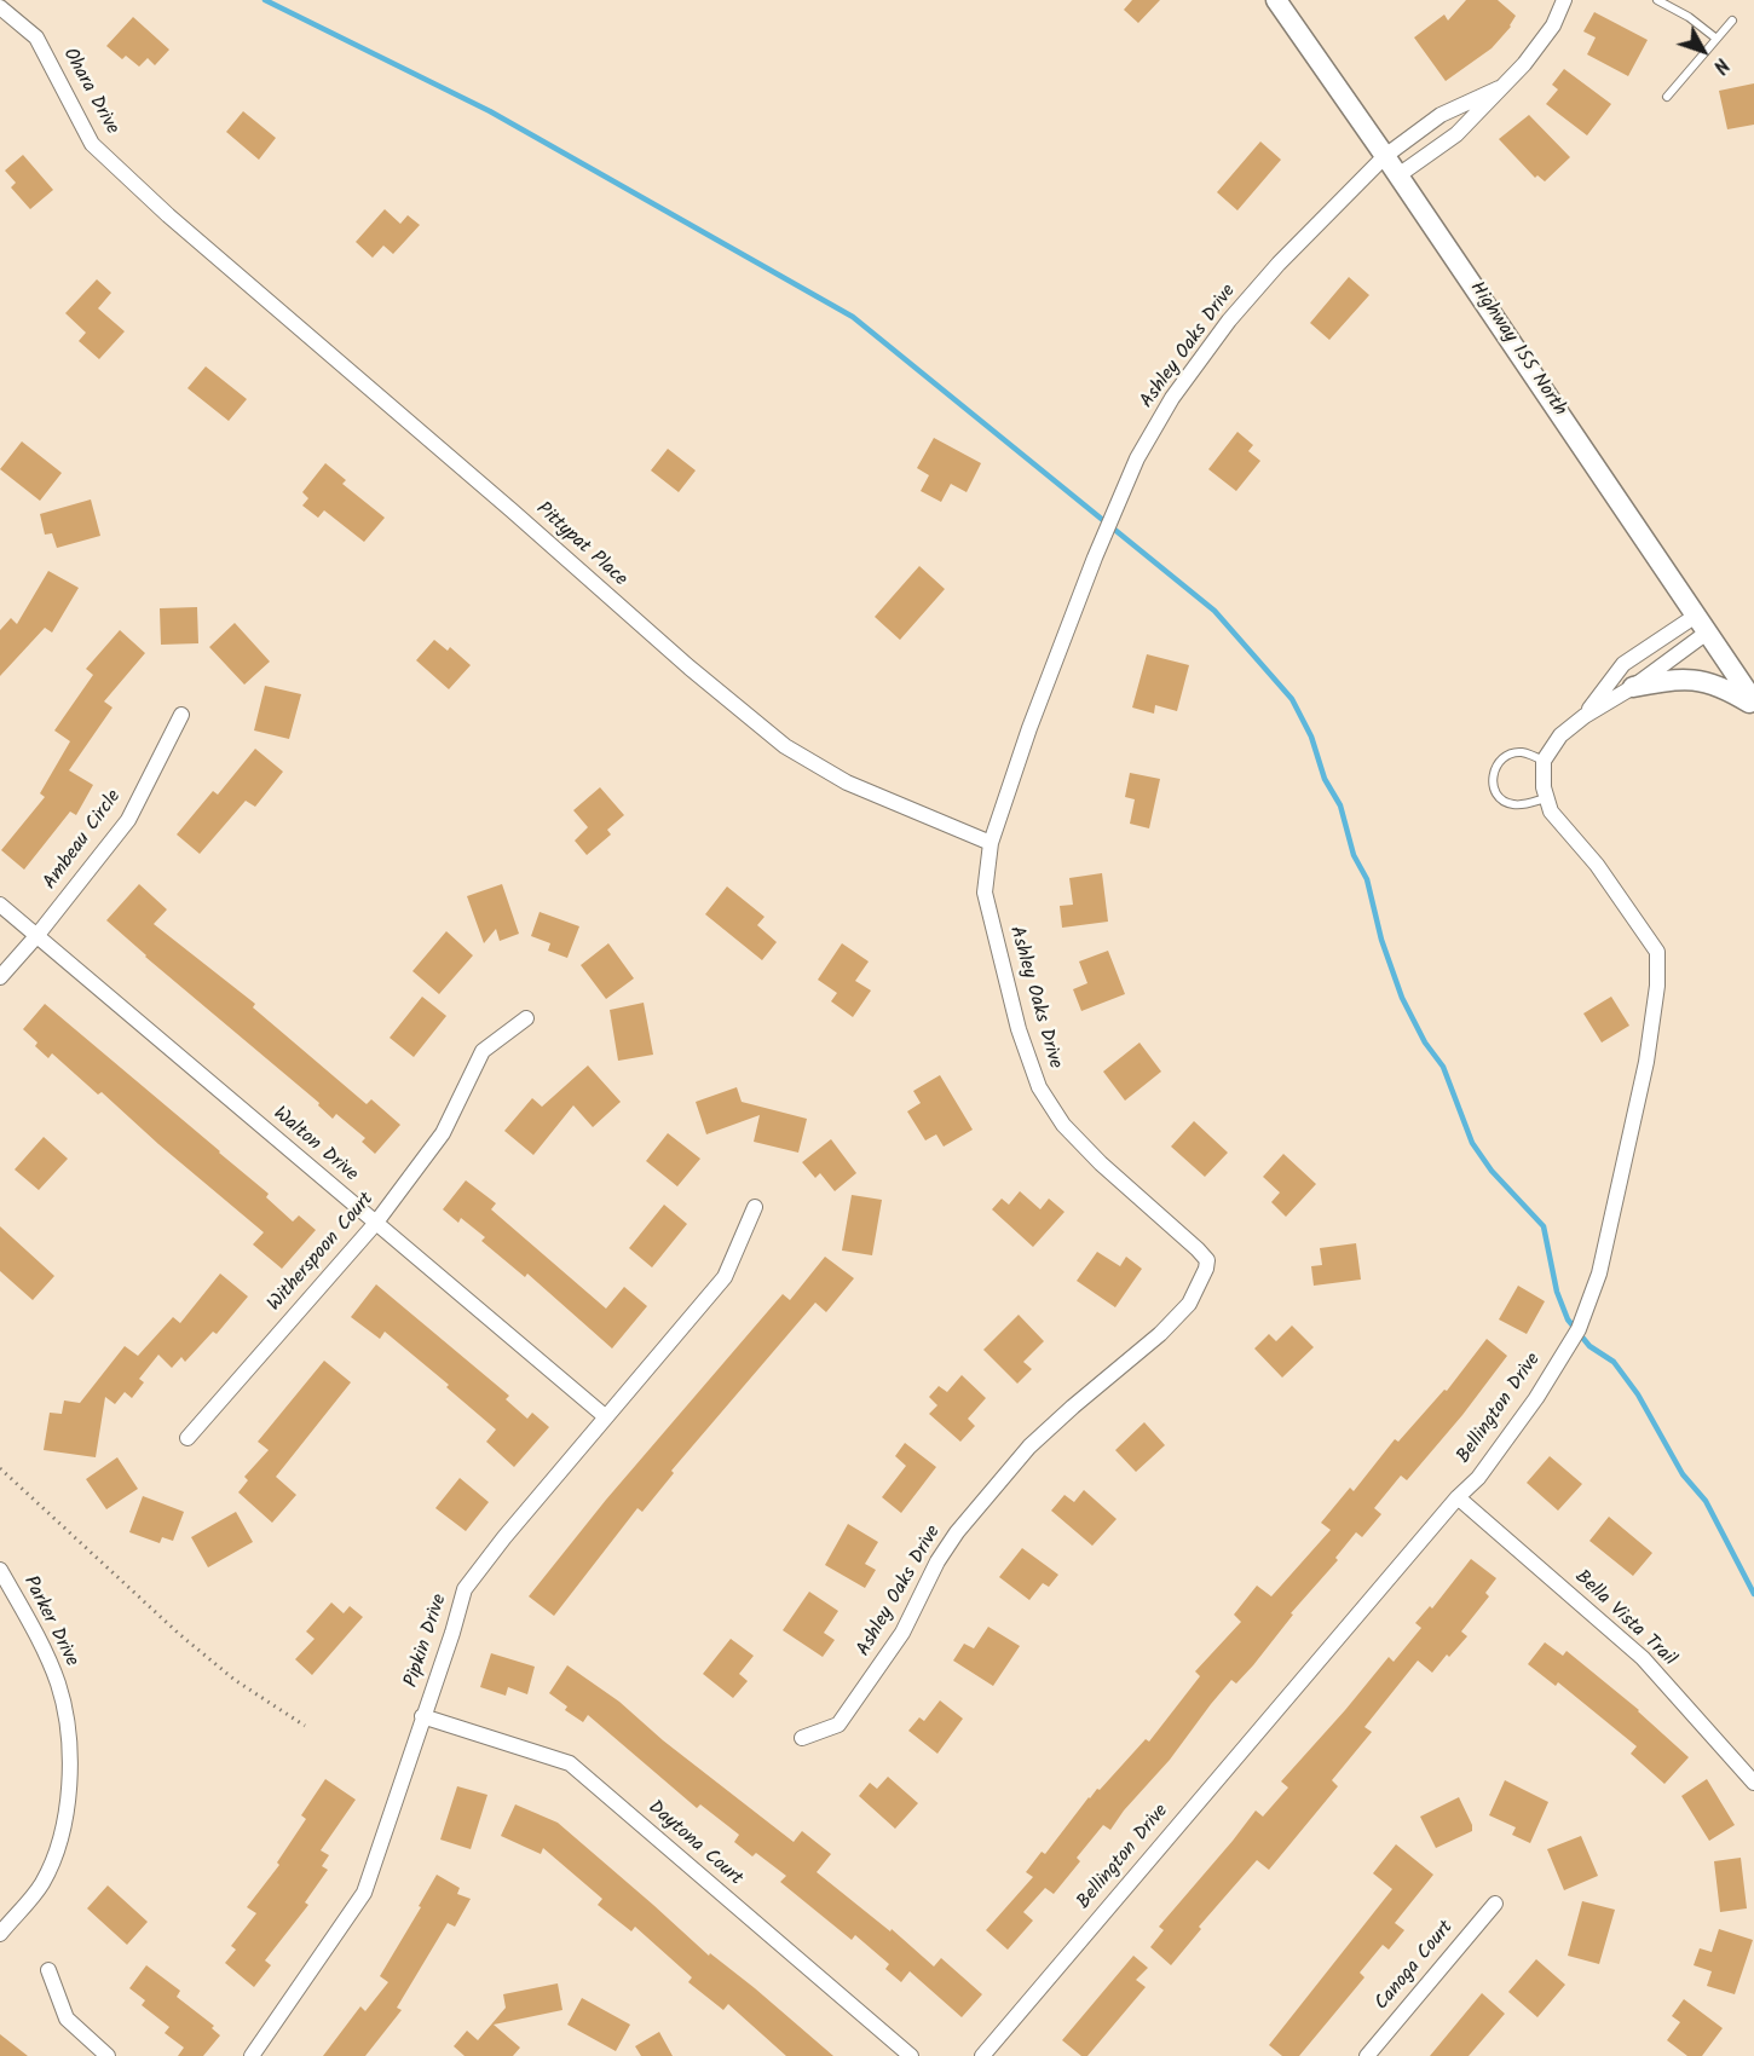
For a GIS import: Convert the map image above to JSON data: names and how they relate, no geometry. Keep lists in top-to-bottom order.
{
  "streets": {
    "main road": ["Highway 155 North"],
    "street": [
      "Ohara Drive",
      "Ashley Oaks Drive",
      "Pittypat Place",
      "Ambeau Circle",
      "Walton Drive",
      "Witherspoon Court",
      "Bellington Drive",
      "Bella Vista Trail",
      "Parker Drive",
      "Pipkin Drive",
      "Daytona Court",
      "Canoga Court"
    ]
  },
  "crossings": [
    ["Ohara Drive", "Pittypat Place"],
    ["Ashley Oaks Drive", "Highway 155 North"],
    ["Ashley Oaks Drive", "Pittypat Place"],
    ["Ambeau Circle", "Walton Drive"],
    ["Walton Drive", "Witherspoon Court"],
    ["Walton Drive", "Pipkin Drive"],
    ["Bellington Drive", "Bella Vista Trail"],
    ["Pipkin Drive", "Daytona Court"]
  ],
  "north": "bottom right"
}
